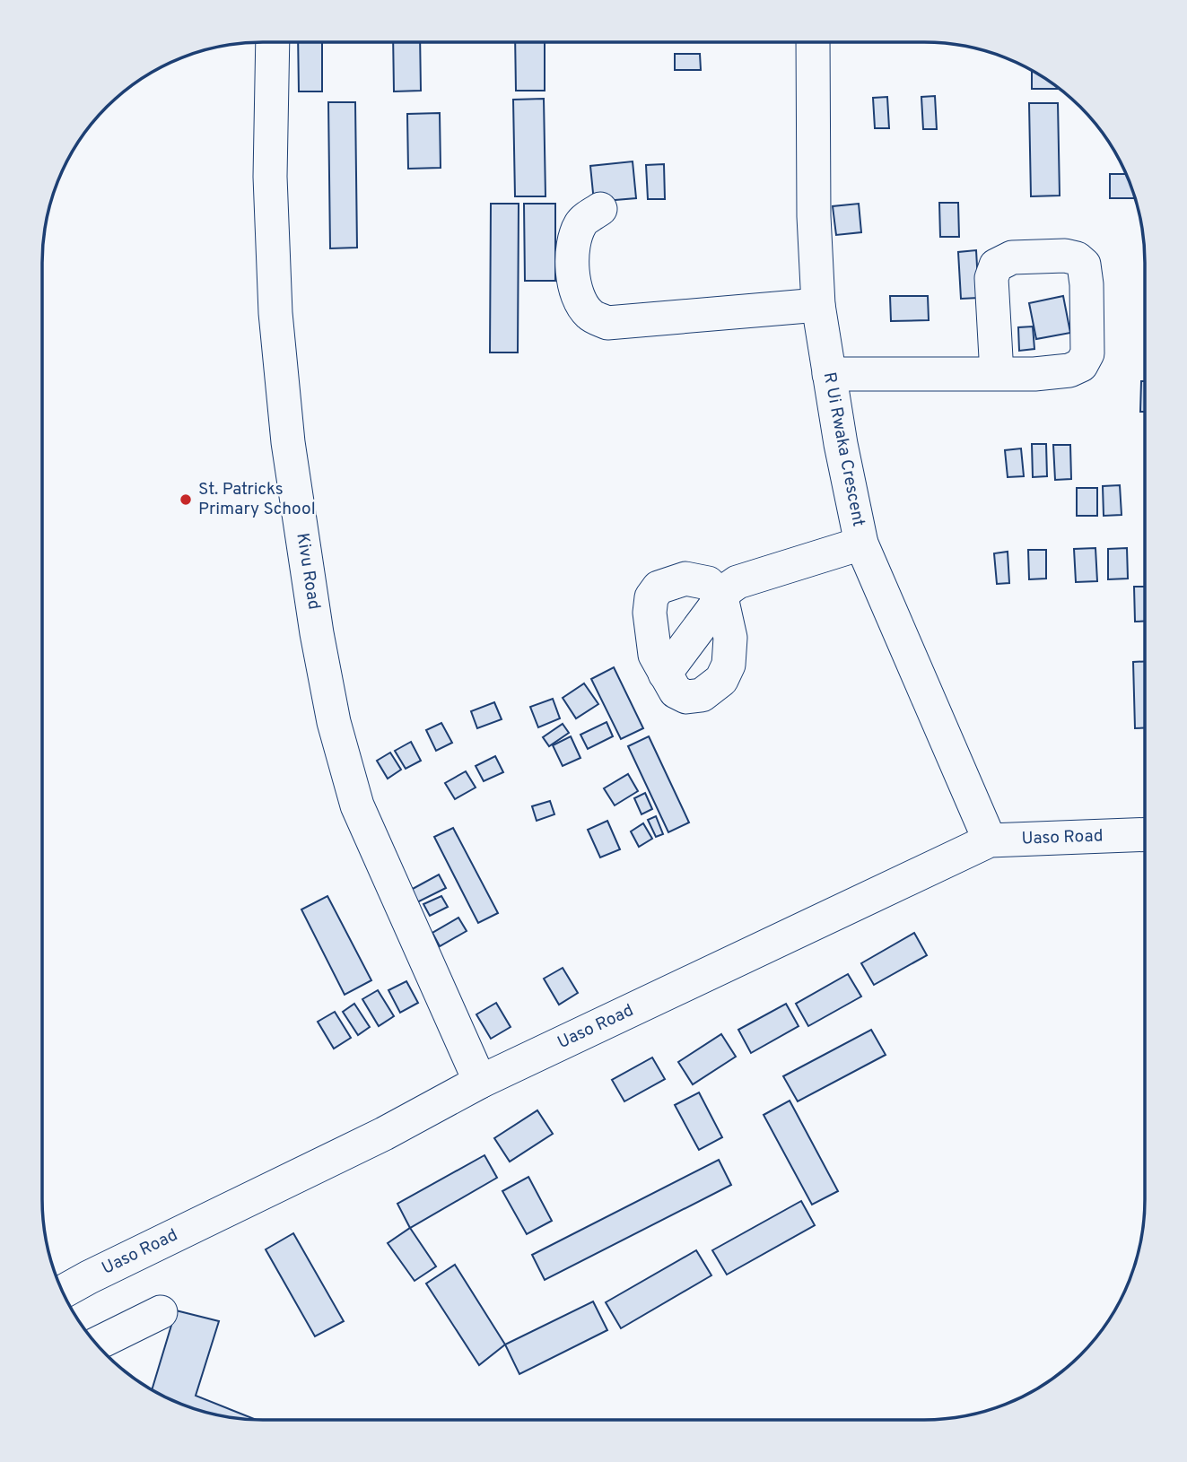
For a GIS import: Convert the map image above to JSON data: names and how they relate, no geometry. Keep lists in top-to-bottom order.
{
  "streets": {
    "street": ["R Ui Rwaka Crescent", "Kivu Road", "Uaso Road"]
  },
  "crossings": [
    ["R Ui Rwaka Crescent", "Uaso Road"],
    ["Kivu Road", "Uaso Road"]
  ],
  "places": ["St. Patricks Primary School"]
}
